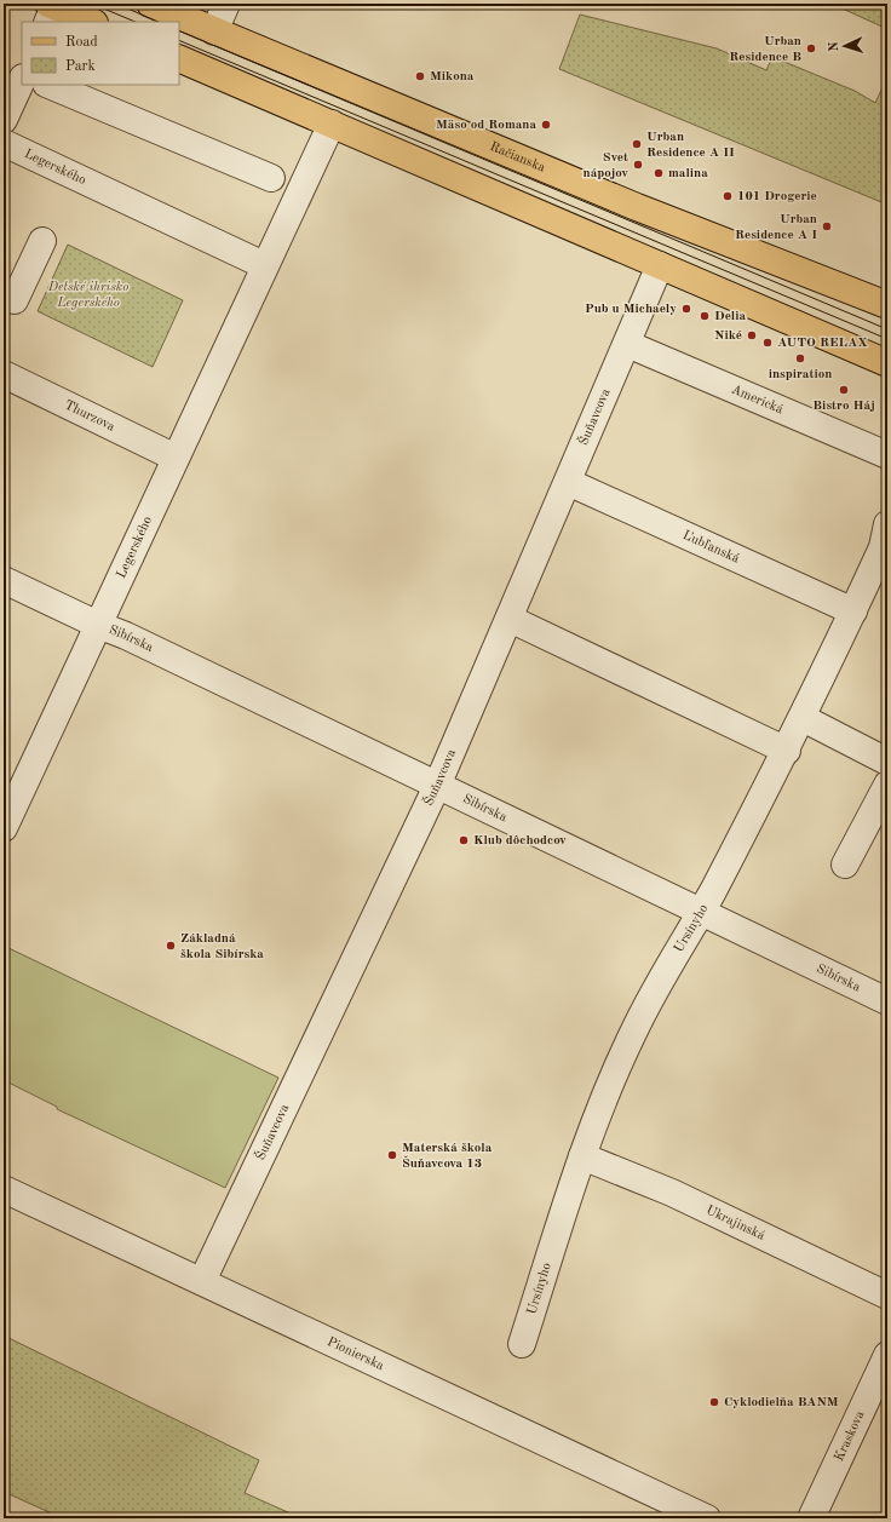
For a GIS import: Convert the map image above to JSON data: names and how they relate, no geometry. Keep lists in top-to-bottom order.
{
  "streets": {
    "main road": ["Račianska"],
    "street": [
      "Legerského",
      "Americká",
      "Thurzova",
      "Šuňavcova",
      "Ľubľanská",
      "Sibírska",
      "Ursínyho",
      "Ukrajinská",
      "Pionierska",
      "Kraskova"
    ]
  },
  "crossings": [
    ["Legerského", "Thurzova"],
    ["Legerského", "Sibírska"],
    ["Americká", "Šuňavcova"],
    ["Šuňavcova", "Ľubľanská"],
    ["Šuňavcova", "Sibírska"],
    ["Šuňavcova", "Pionierska"],
    ["Ľubľanská", "Ursínyho"],
    ["Sibírska", "Ursínyho"],
    ["Ursínyho", "Ukrajinská"]
  ],
  "parks": ["Detské ihrisko Legerského"],
  "places": [
    "Urban Residence B",
    "Mikona",
    "Mäso od Romana",
    "Urban Residence A II",
    "Svet nápojov",
    "malina",
    "101 Drogerie",
    "Urban Residence A I",
    "Pub u Michaely",
    "Delia",
    "Niké",
    "AUTO RELAX",
    "inspiration",
    "Bistro Háj",
    "Klub dôchodcov",
    "Základná škola Sibírska",
    "Materská škola Šuňavcova 13",
    "Cyklodielňa BANM"
  ],
  "legend": ["Road", "Park"],
  "north": "left"
}
